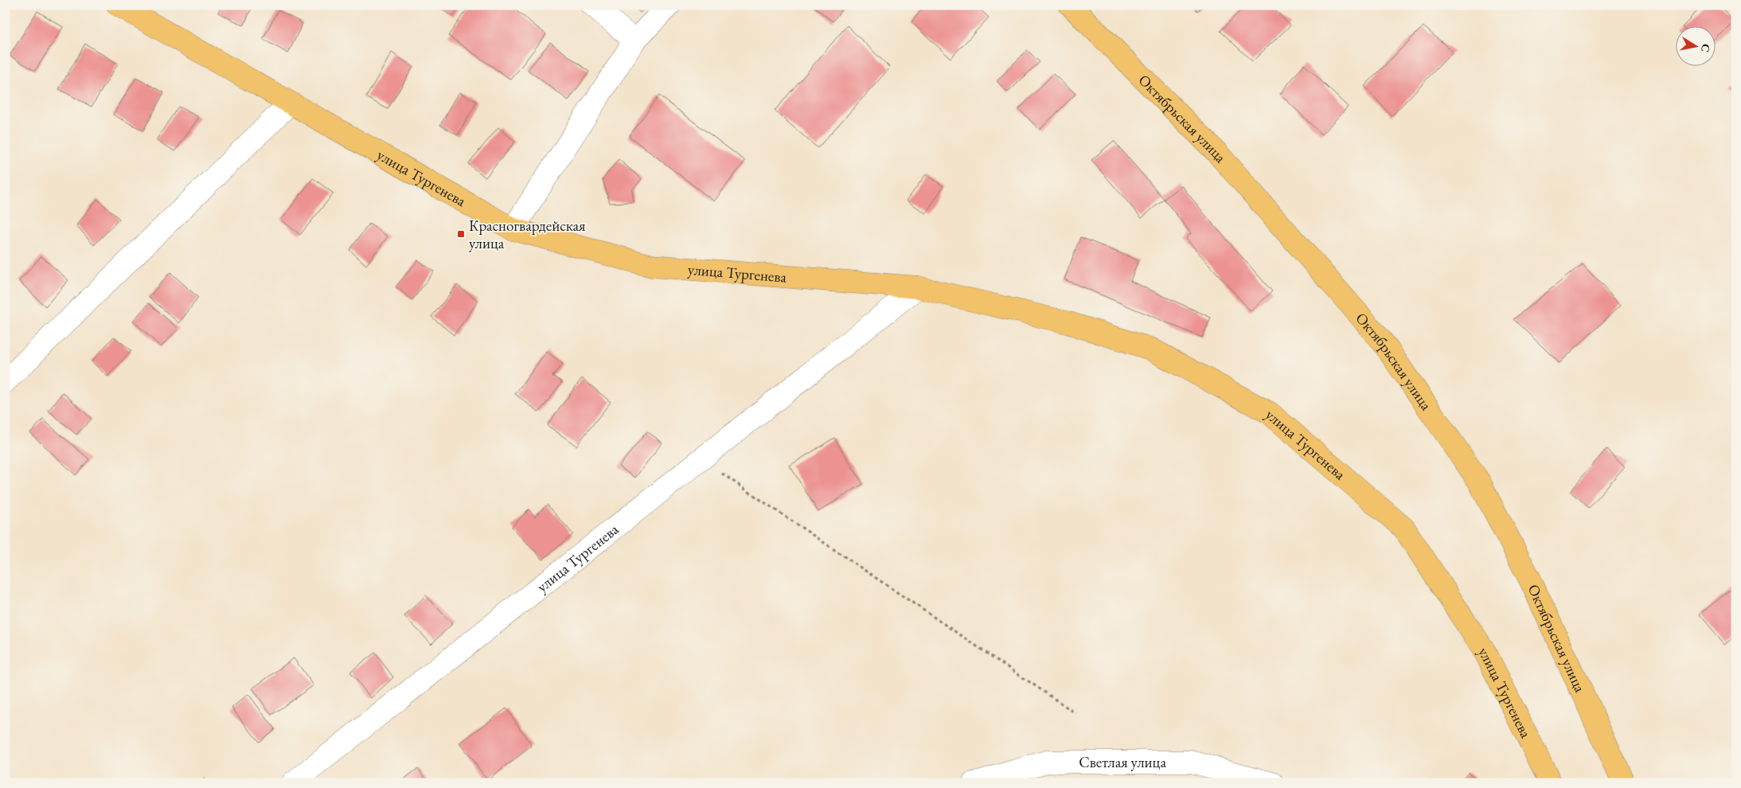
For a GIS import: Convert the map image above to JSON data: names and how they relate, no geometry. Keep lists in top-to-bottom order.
{
  "streets": {
    "main road": ["Октябрьская улица", "улица Тургенева"],
    "street": ["Светлая улица"]
  },
  "places": {
    "transit": ["Красногвардейская улица"]
  },
  "north": "right"
}
